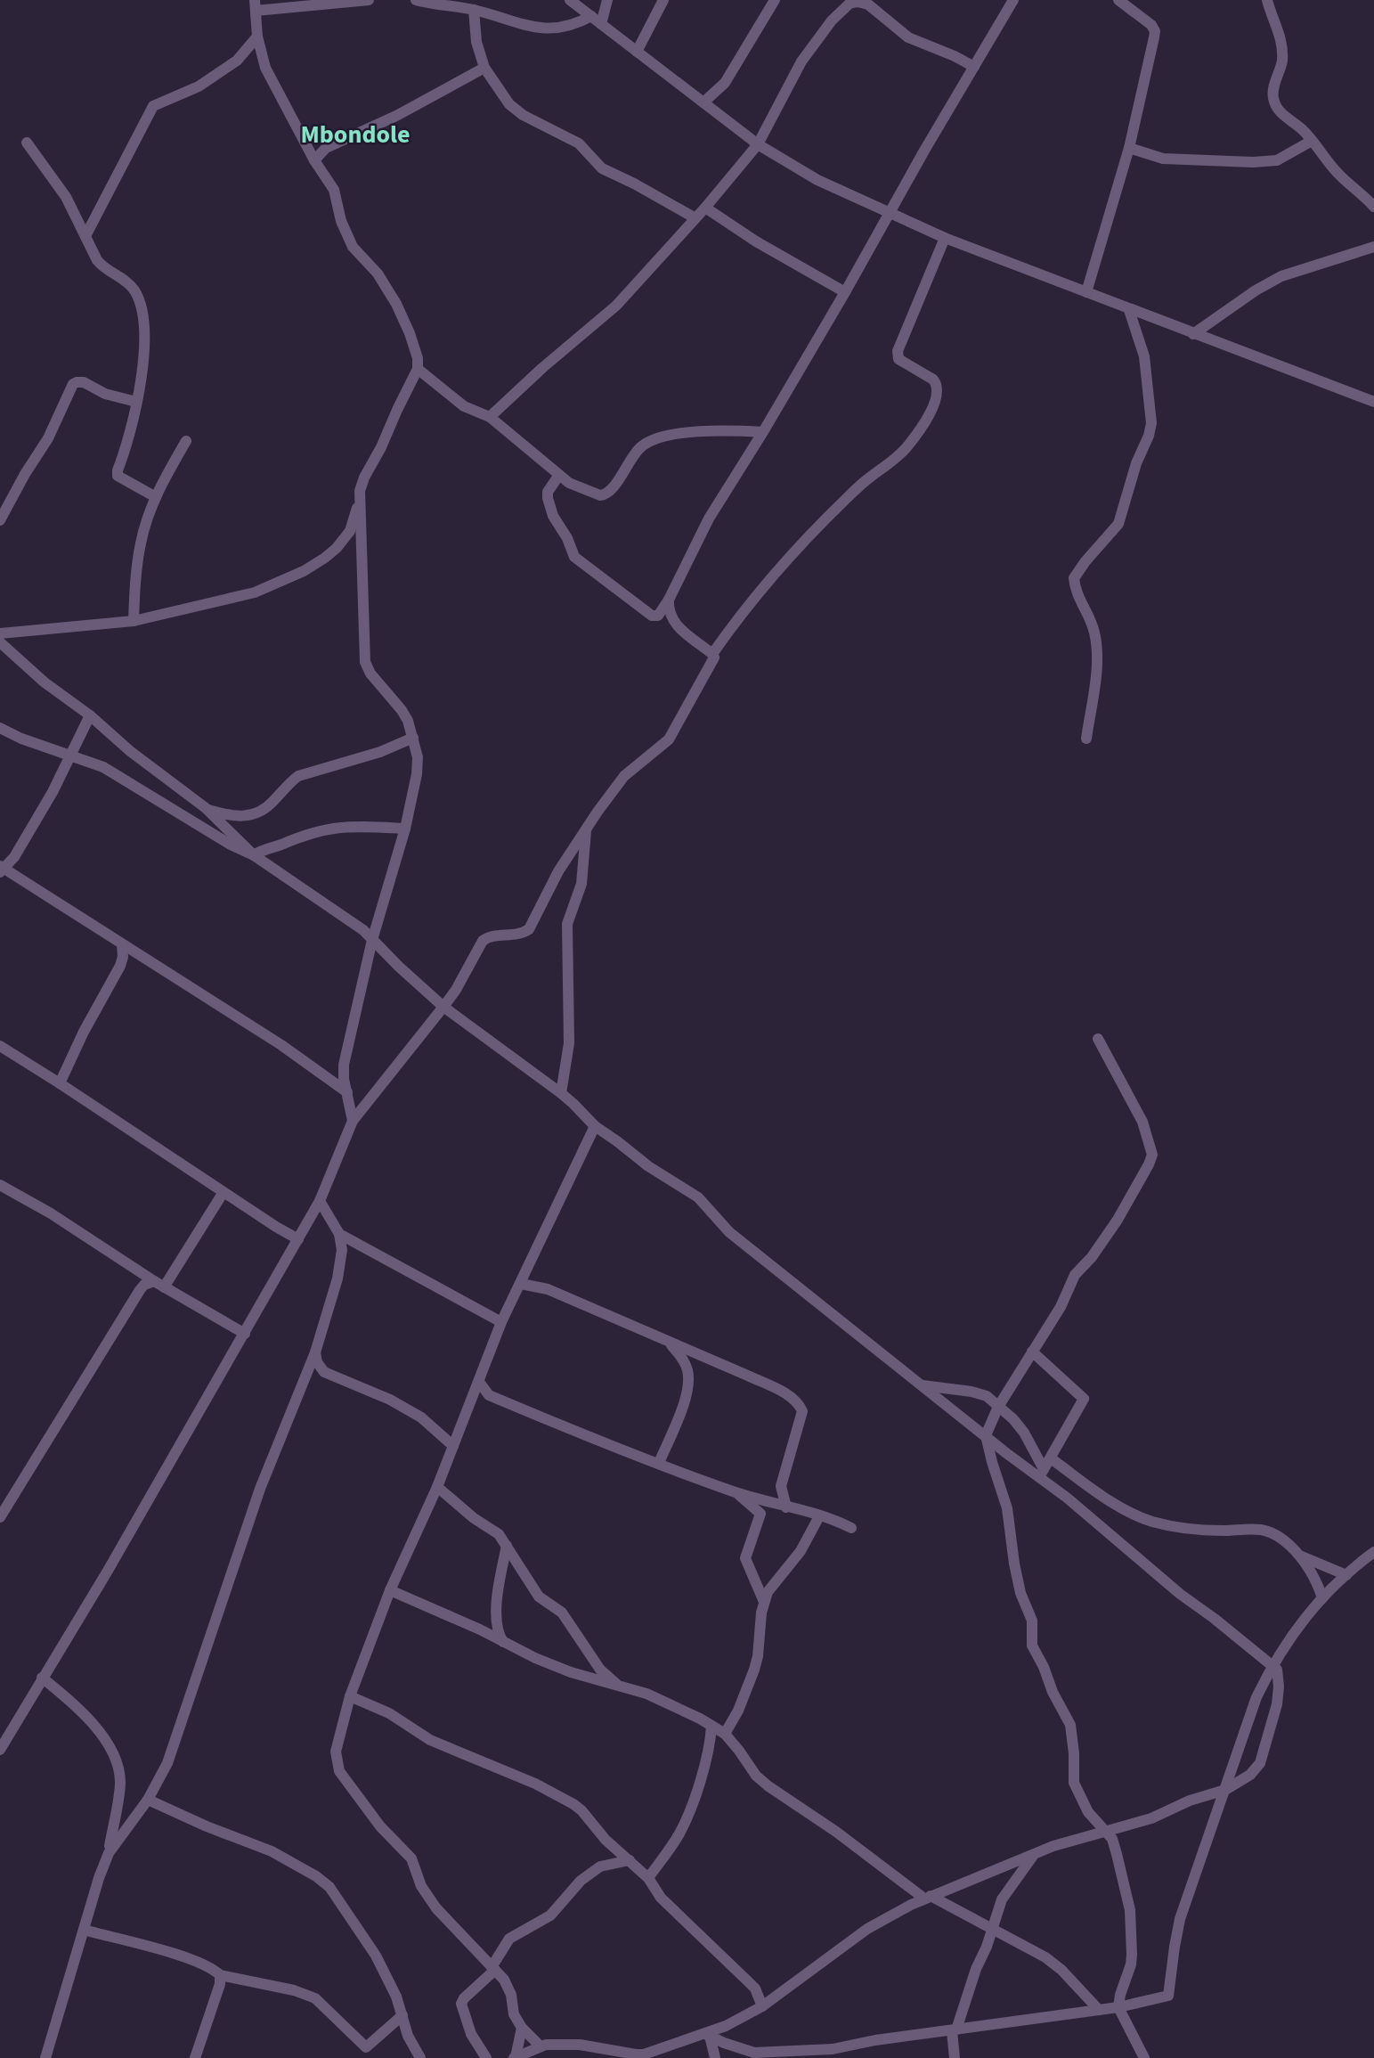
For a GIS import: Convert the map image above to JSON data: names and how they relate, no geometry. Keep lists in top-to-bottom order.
{
  "districts": ["Mbondole"]
}
